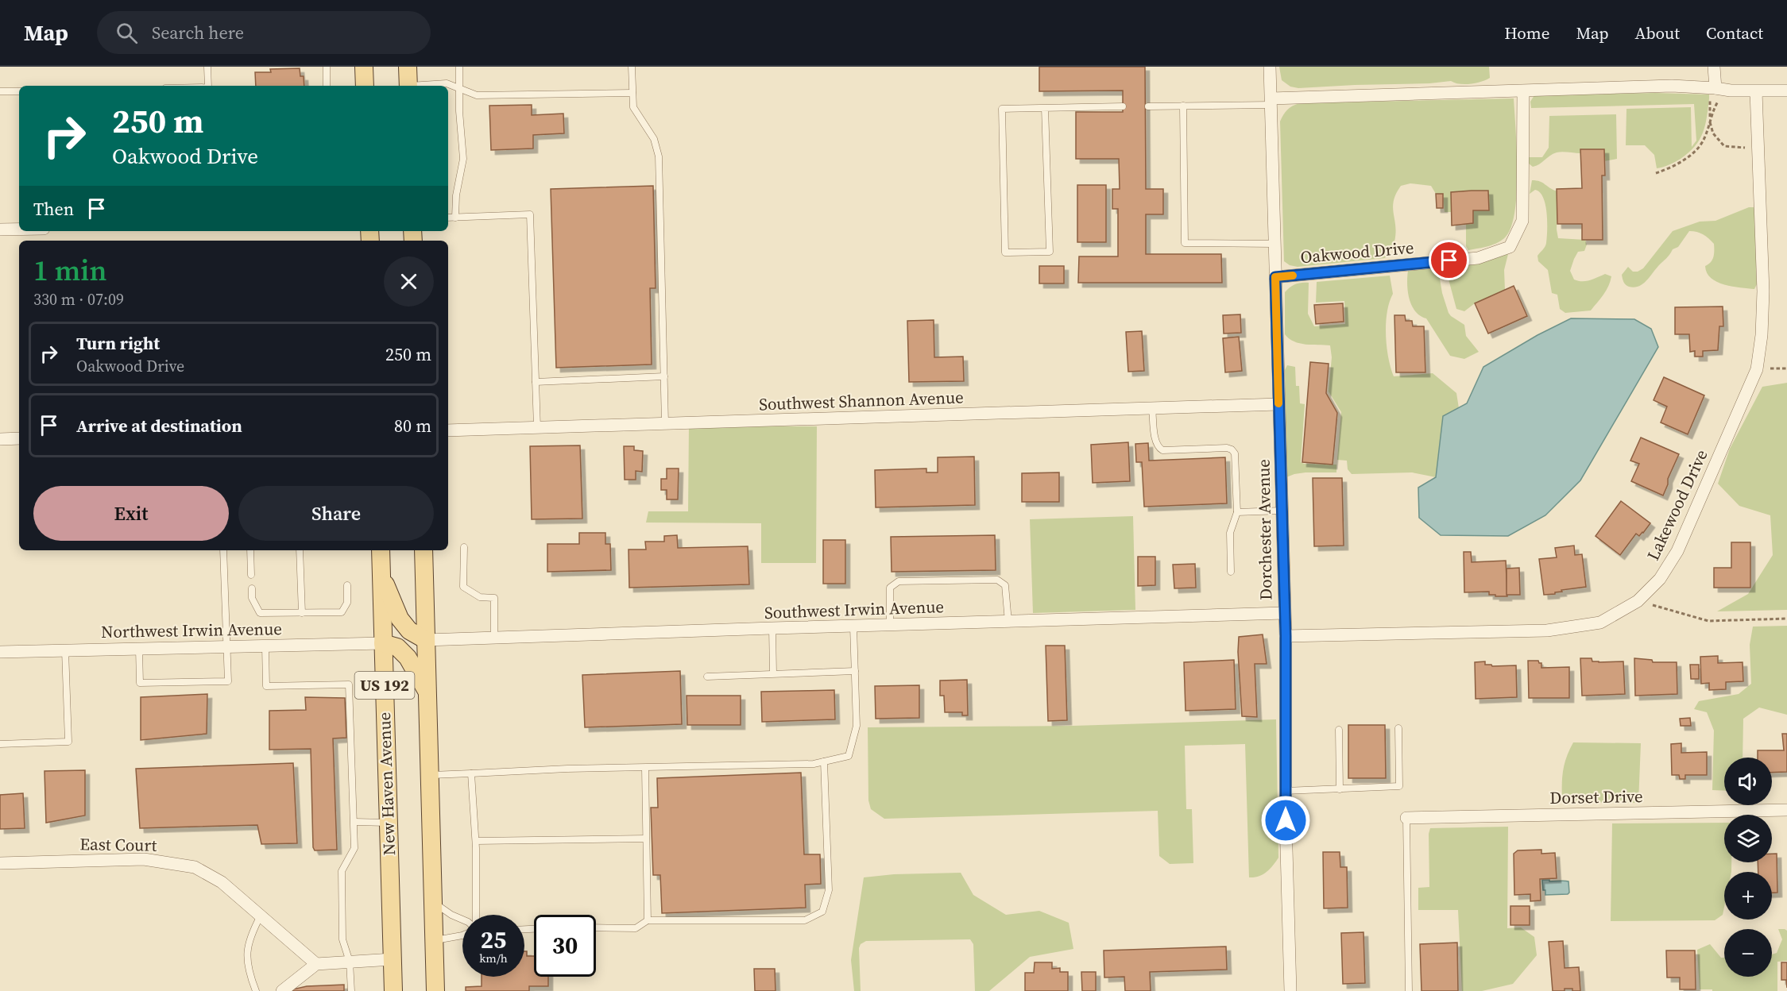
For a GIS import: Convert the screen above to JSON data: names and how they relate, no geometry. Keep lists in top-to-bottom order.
{
  "streets": {
    "main road": ["US 192", "New Haven Avenue"],
    "street": [
      "Oakwood Drive",
      "Southwest Shannon Avenue",
      "Lakewood Drive",
      "Dorchester Avenue",
      "Southwest Irwin Avenue",
      "Northwest Irwin Avenue",
      "Dorset Drive",
      "East Court"
    ]
  },
  "crossings": [
    ["Oakwood Drive", "Dorchester Avenue"],
    ["Southwest Shannon Avenue", "Dorchester Avenue"],
    ["Lakewood Drive", "Dorchester Avenue"],
    ["Dorchester Avenue", "Southwest Irwin Avenue"],
    ["Southwest Irwin Avenue", "US 192"],
    ["Northwest Irwin Avenue", "New Haven Avenue"]
  ],
  "page": {
    "header": "Map",
    "search": "Search here",
    "nav": [
      "Home",
      "Map",
      "About",
      "Contact"
    ],
    "turn": ["250 m", "Oakwood Drive"],
    "then": "Then",
    "heading": ["1 min", "330 m · 07:09"],
    "list": [
      {
        "name": "Turn right",
        "note": "Oakwood Drive",
        "value": "250 m"
      },
      {
        "name": "Arrive at destination",
        "value": "80 m"
      }
    ],
    "buttons": ["Exit", "Share"],
    "map_buttons": ["+", "−"],
    "speed": "25 km/h",
    "limit": "30"
  }
}
